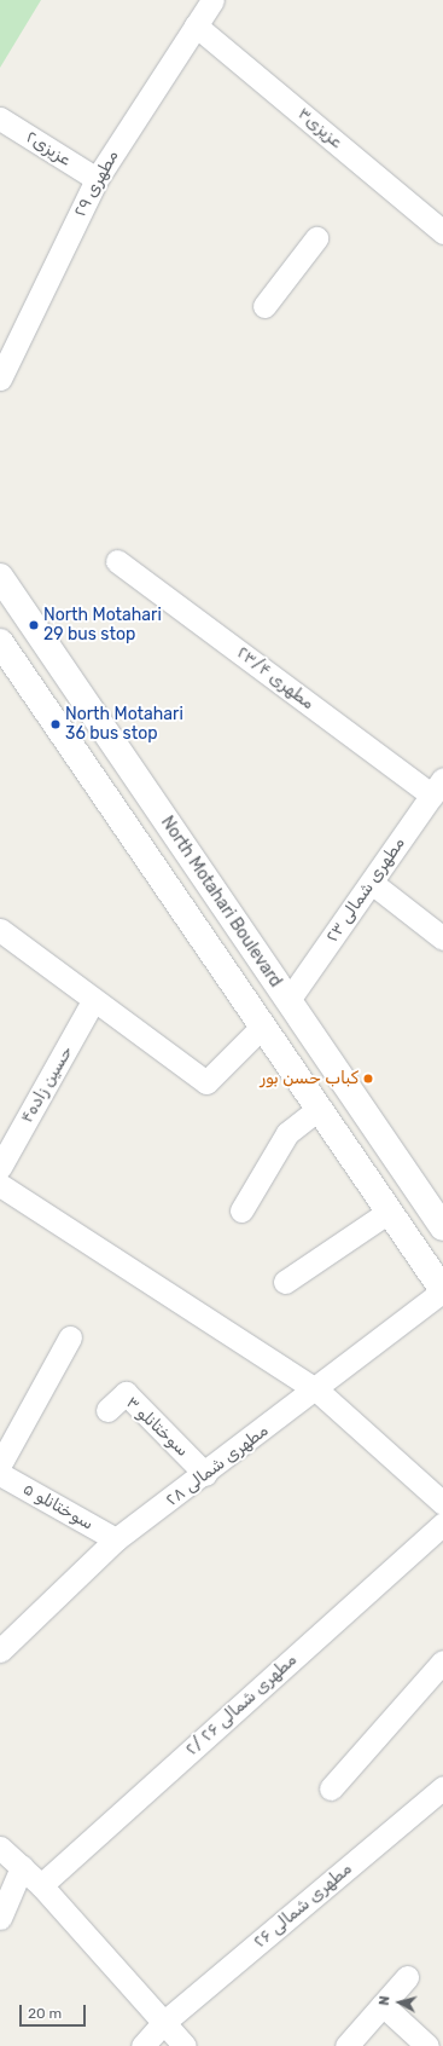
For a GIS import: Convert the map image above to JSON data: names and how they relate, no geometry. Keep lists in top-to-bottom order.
{
  "streets": {
    "main road": ["North Motahari Boulevard"],
    "street": [
      "عزیزی۳",
      "عزیزی۲",
      "مطهری ۲۹",
      "مطهری ۲۳/۴",
      "مطهری شمالی ۲۳",
      "حسین زاده۴",
      "سوختانلو ۳",
      "مطهری شمالی ۲۸",
      "سوختانلو ۵",
      "مطهری شمالی ۲۶ /۲",
      "مطهری شمالی ۲۶"
    ]
  },
  "crossings": [
    ["عزیزی۳", "مطهری ۲۹"],
    ["عزیزی۲", "مطهری ۲۹"],
    ["مطهری ۲۳/۴", "مطهری شمالی ۲۳"],
    ["مطهری شمالی ۲۳", "North Motahari Boulevard"],
    ["North Motahari Boulevard", "مطهری شمالی ۲۸"],
    ["سوختانلو ۳", "مطهری شمالی ۲۸"],
    ["مطهری شمالی ۲۸", "سوختانلو ۵"]
  ],
  "places": ["North Motahari 29 bus stop", "North Motahari 36 bus stop", "كباب حسن بور"],
  "scale_bar": "20 m",
  "north": "left"
}
